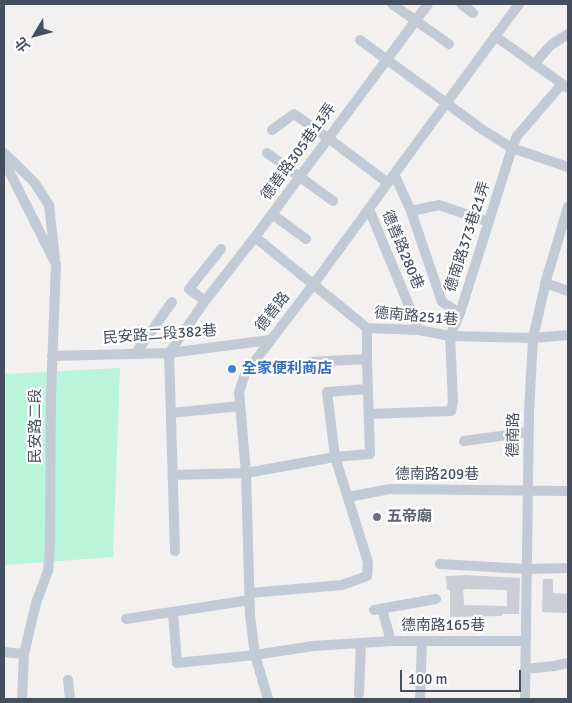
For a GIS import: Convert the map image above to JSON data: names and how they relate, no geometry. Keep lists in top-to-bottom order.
{
  "streets": {
    "street": [
      "德善路305巷13弄",
      "德南路373巷21弄",
      "德善路280巷",
      "德善路",
      "德南路251巷",
      "民安路二段382巷",
      "民安路二段",
      "德南路",
      "德南路209巷",
      "德南路165巷"
    ]
  },
  "crossings": [
    ["德善路305巷13弄", "德南路251巷"],
    ["德善路305巷13弄", "民安路二段382巷"],
    ["德南路373巷21弄", "德南路251巷"],
    ["德善路280巷", "德善路"],
    ["德善路280巷", "德南路251巷"],
    ["德善路", "德南路251巷"],
    ["德善路", "民安路二段382巷"],
    ["德善路", "德南路165巷"],
    ["德南路251巷", "德南路"],
    ["民安路二段382巷", "民安路二段"],
    ["德南路", "德南路209巷"],
    ["德南路", "德南路165巷"]
  ],
  "places": ["全家便利商店", "五帝廟"],
  "scale_bar": "100 m",
  "north": "bottom left"
}
